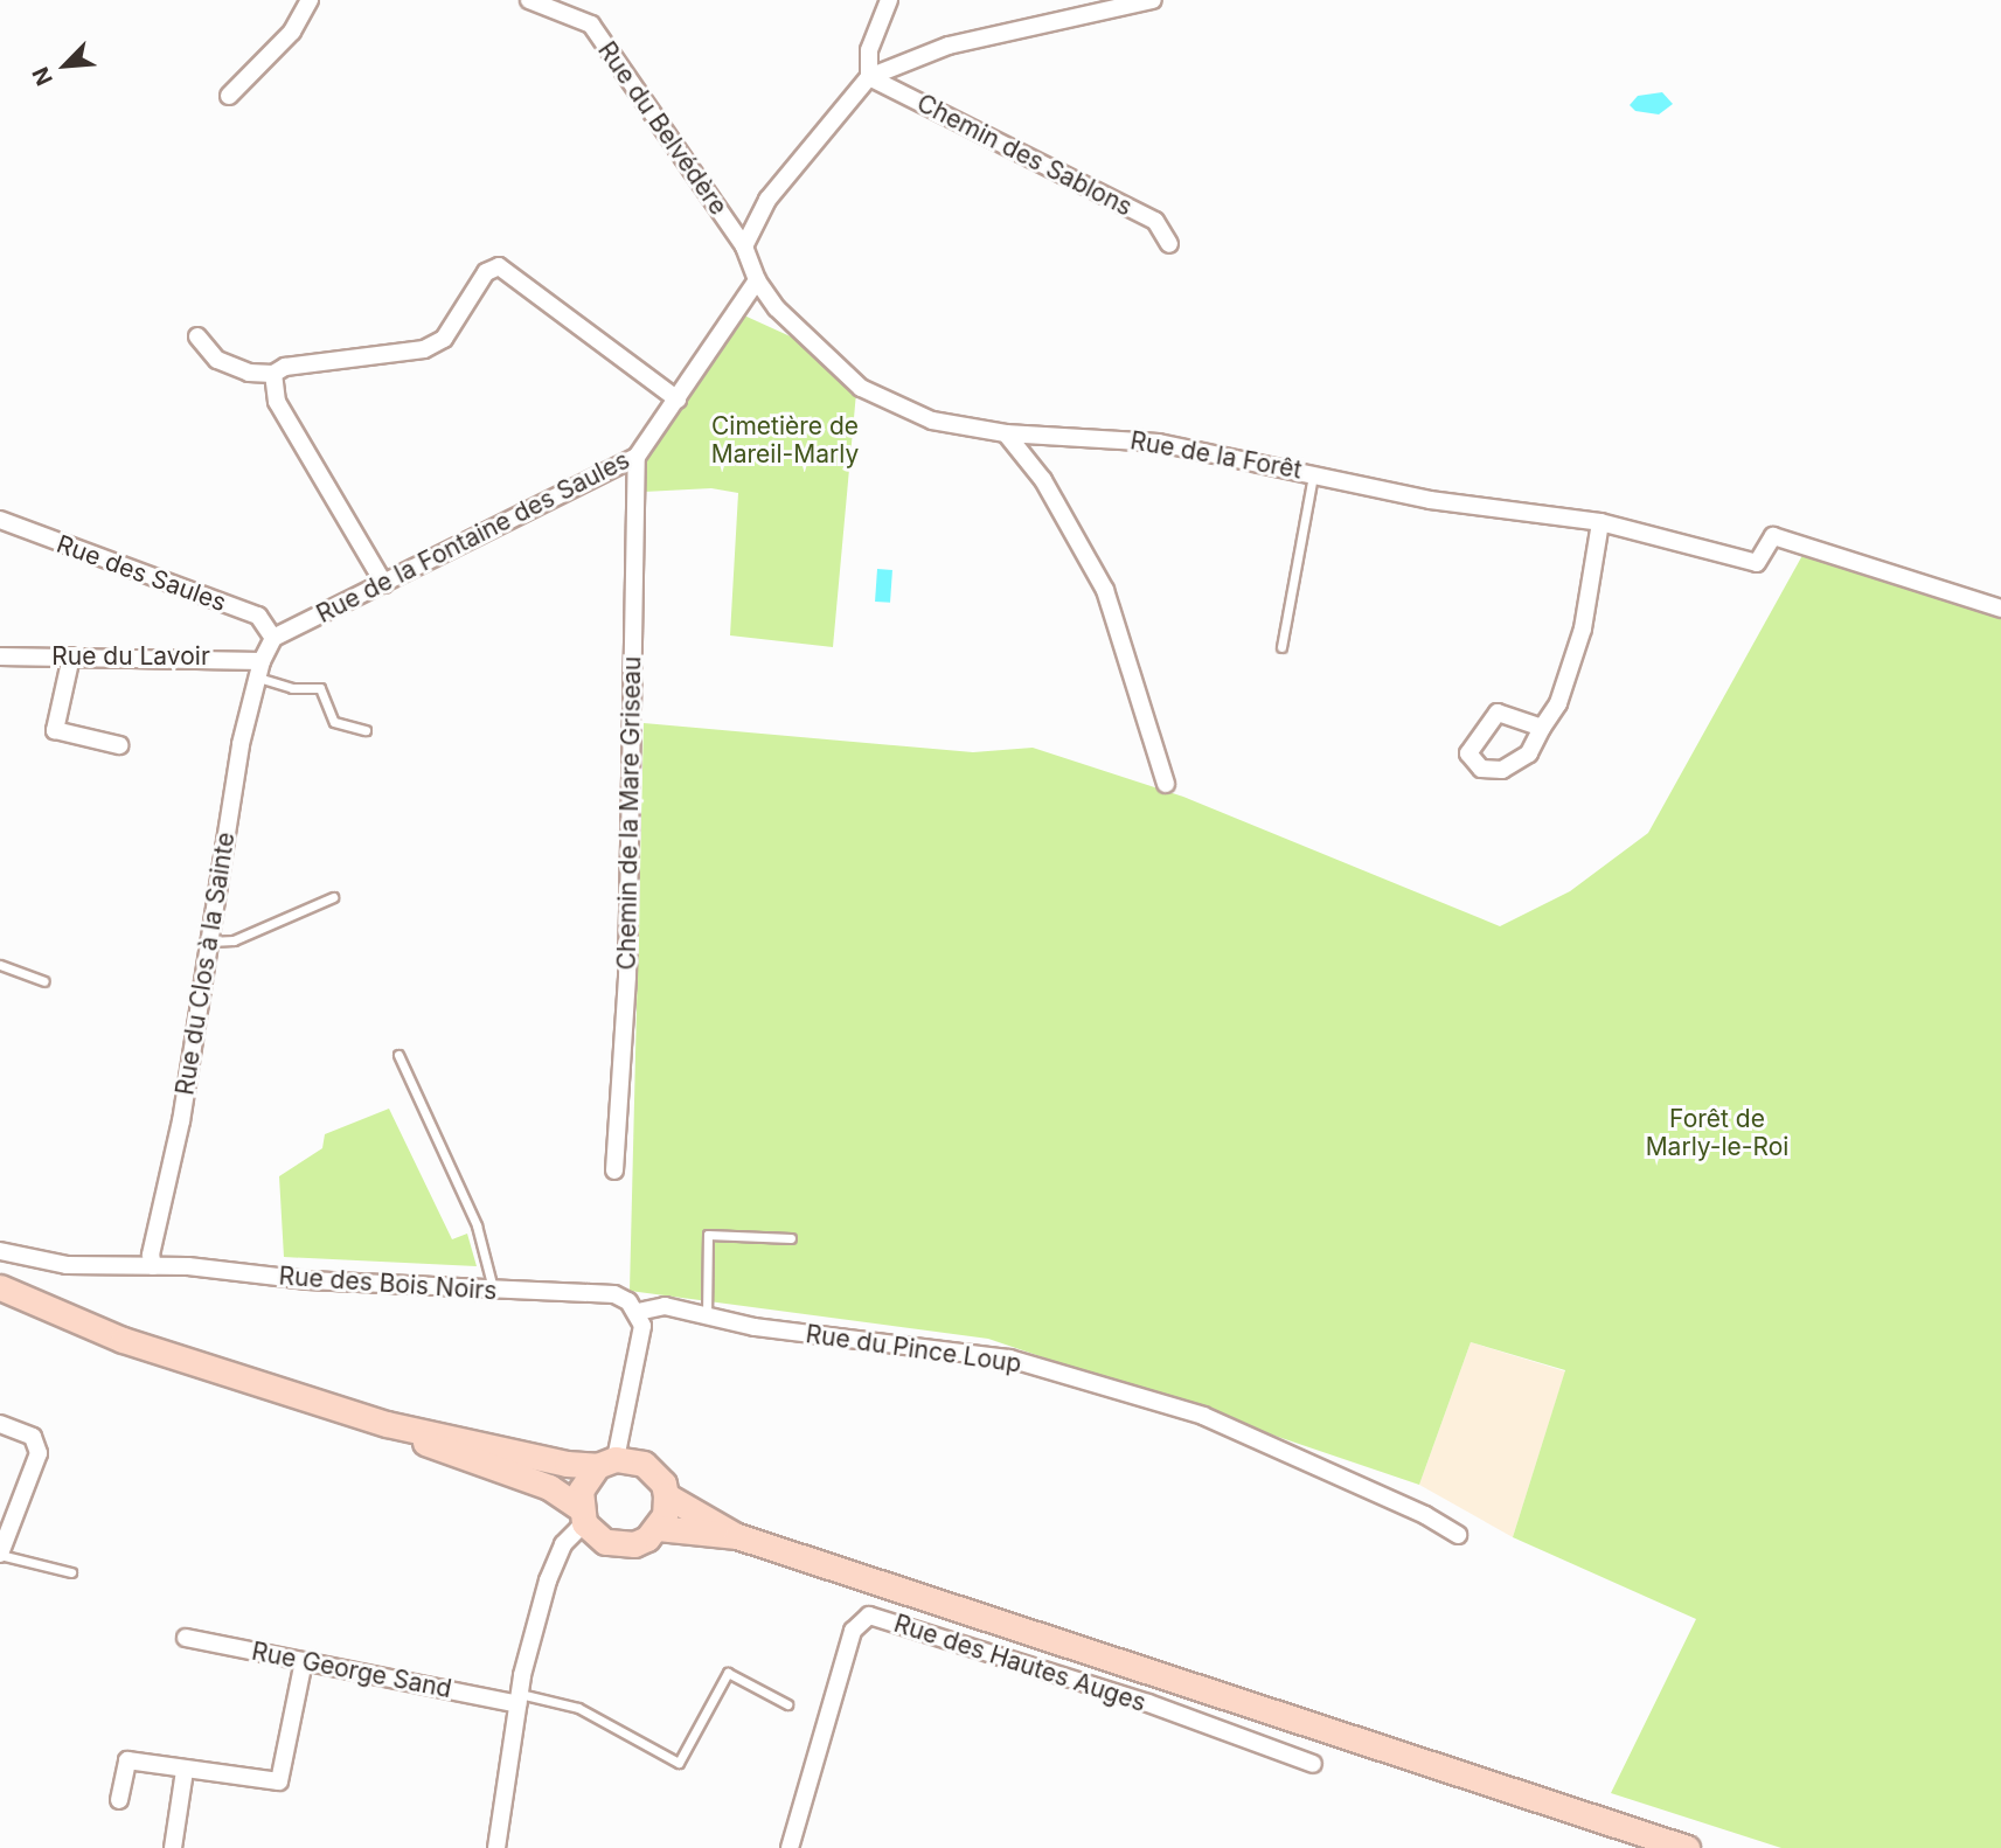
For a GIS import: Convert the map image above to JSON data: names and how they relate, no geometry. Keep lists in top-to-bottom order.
{
  "streets": {
    "street": [
      "Rue du Belvédère",
      "Chemin des Sablons",
      "Rue de la Forêt",
      "Rue de la Fontaine des Saules",
      "Rue des Saules",
      "Rue du Lavoir",
      "Chemin de la Mare Griseau",
      "Rue du Clos à la Sainte",
      "Rue des Bois Noirs",
      "Rue du Pince Loup",
      "Rue des Hautes Auges",
      "Rue George Sand"
    ]
  },
  "crossings": [
    ["Rue du Belvédère", "Rue de la Forêt"],
    ["Rue de la Forêt", "Rue de la Fontaine des Saules"],
    ["Rue de la Fontaine des Saules", "Rue des Saules"],
    ["Rue de la Fontaine des Saules", "Chemin de la Mare Griseau"],
    ["Rue du Lavoir", "Rue du Clos à la Sainte"],
    ["Rue du Clos à la Sainte", "Rue des Bois Noirs"],
    ["Rue des Bois Noirs", "Rue du Pince Loup"]
  ],
  "parks": ["Cimetière de Mareil-Marly", "Forêt de Marly-le-Roi"],
  "north": "bottom left"
}
